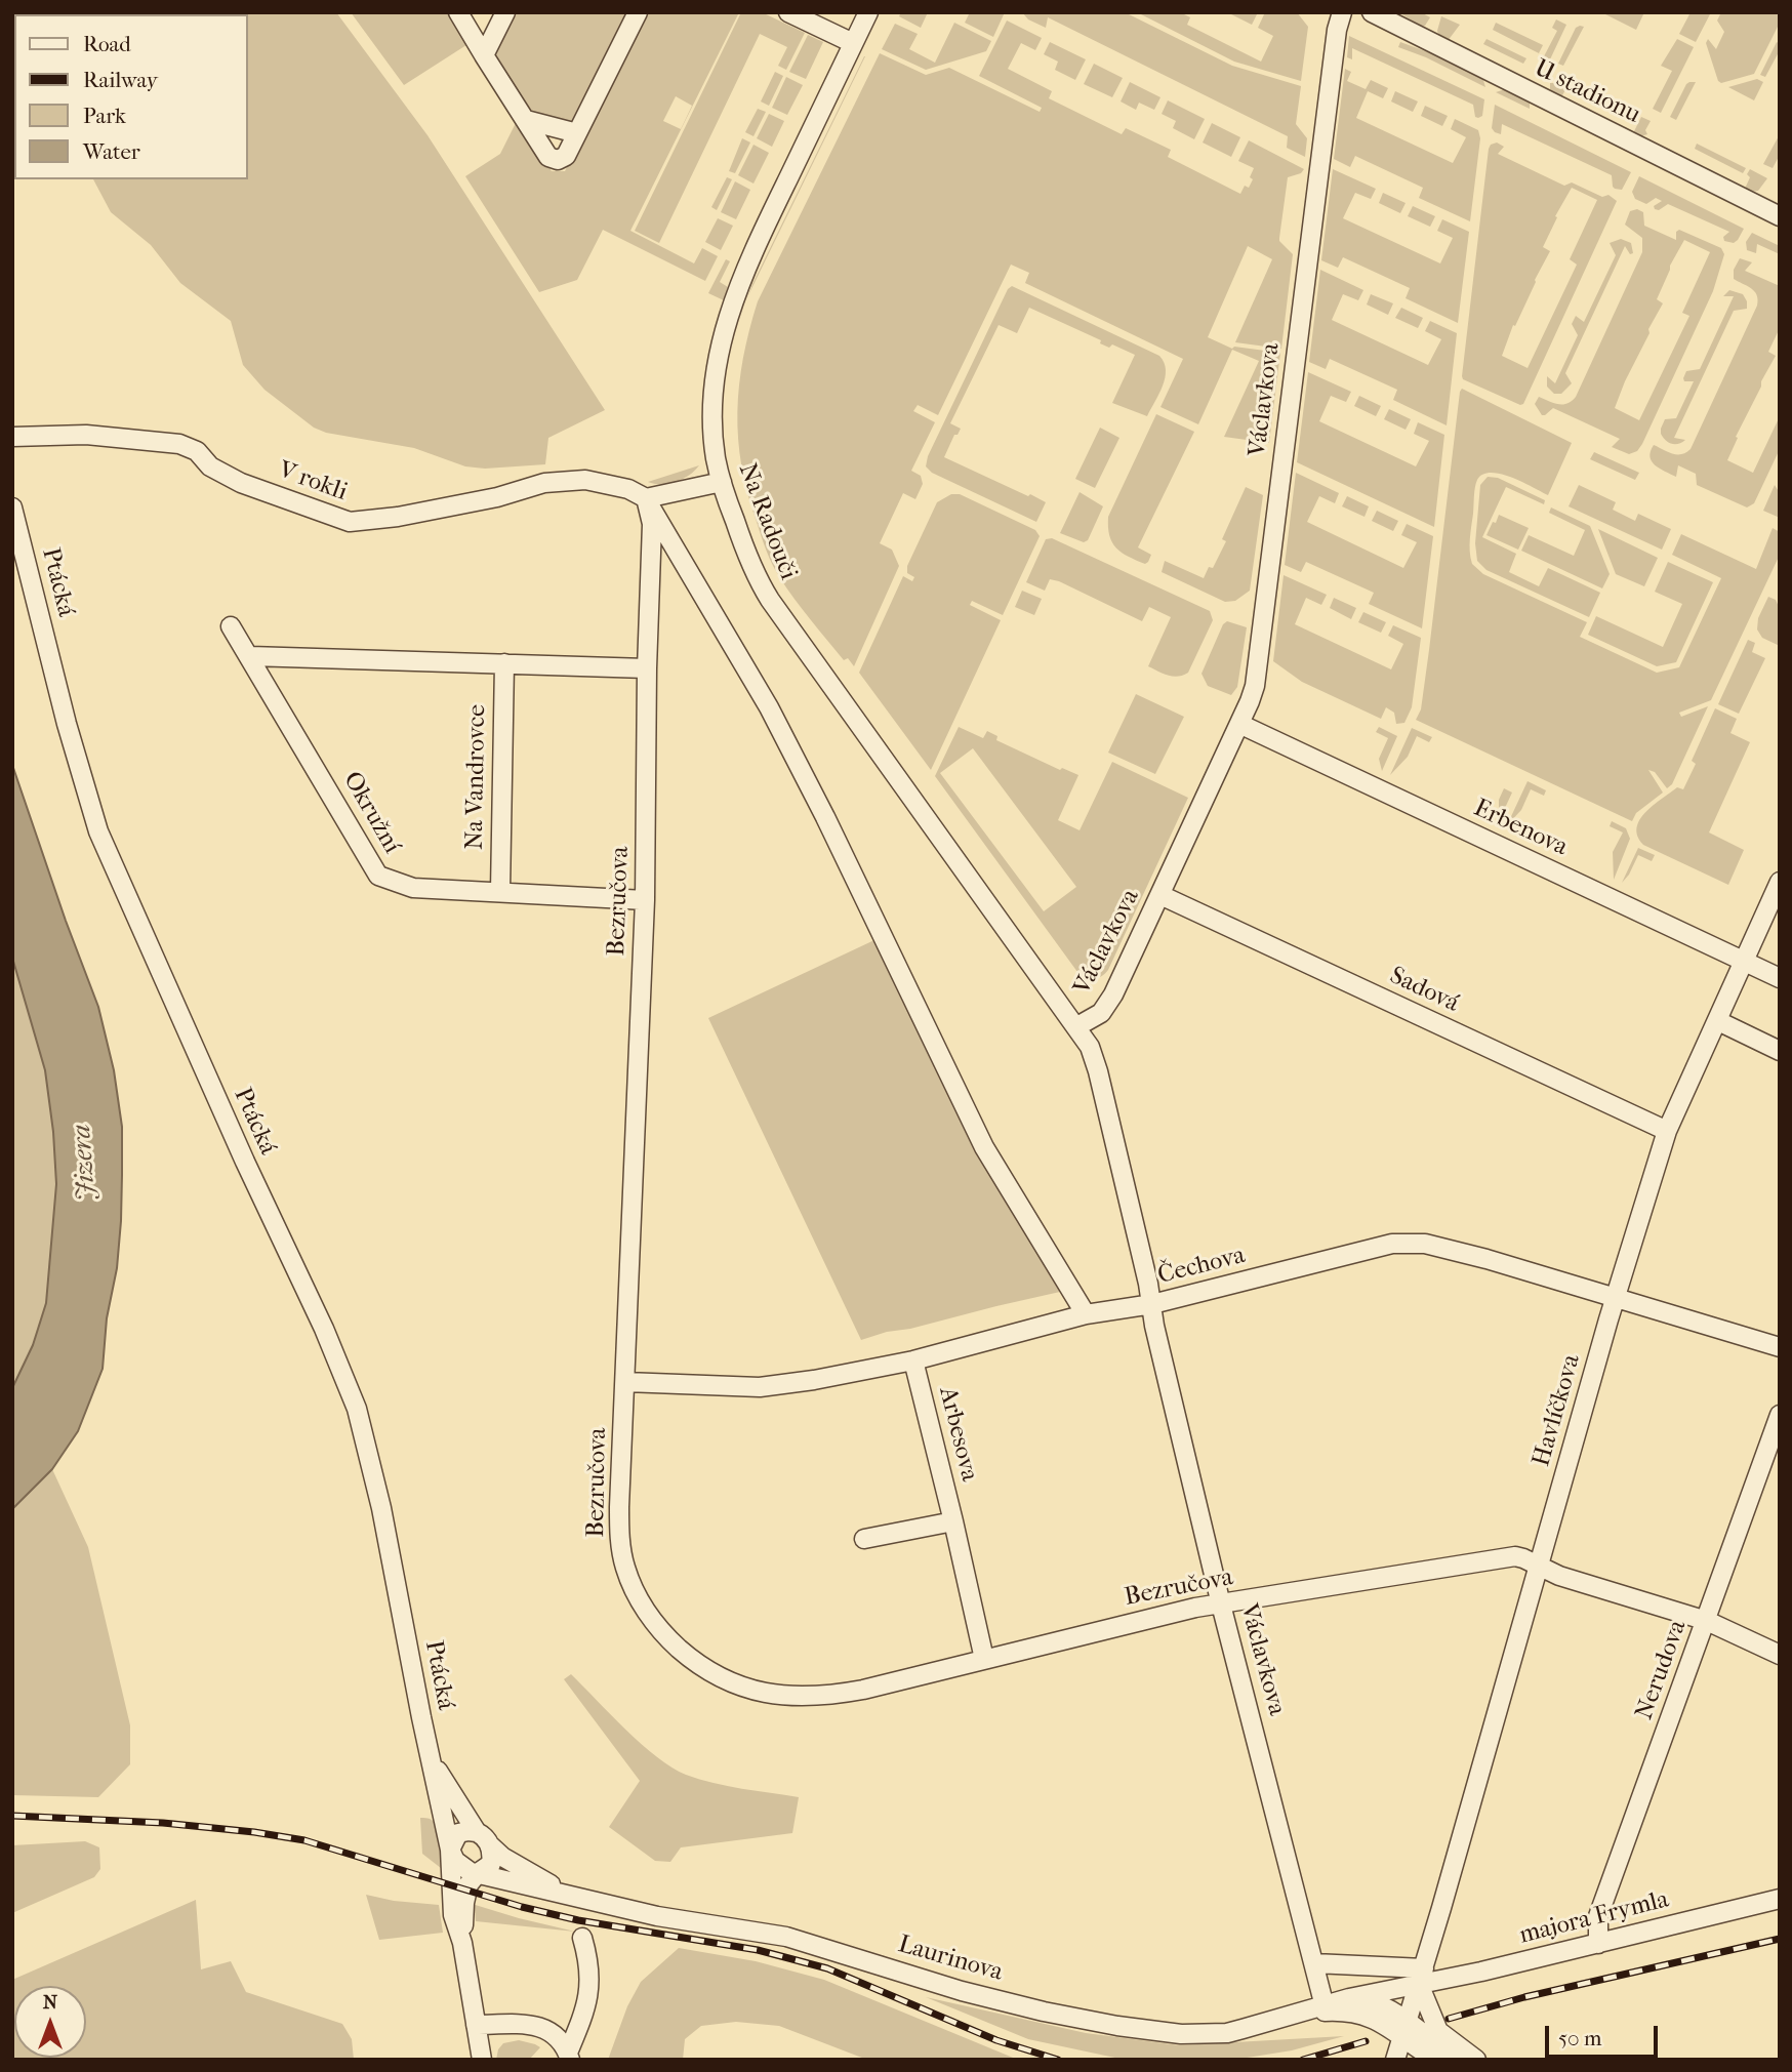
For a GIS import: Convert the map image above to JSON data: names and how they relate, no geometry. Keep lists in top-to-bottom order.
{
  "streets": {
    "street": [
      "U stadionu",
      "Václavkova",
      "V rokli",
      "Na Radouči",
      "Ptácká",
      "Na Vandrovce",
      "Okružní",
      "Erbenova",
      "Bezručova",
      "Sadová",
      "Čechova",
      "Havlíčkova",
      "Arbesova",
      "Nerudova",
      "majora Frymla",
      "Laurinova"
    ]
  },
  "crossings": [
    ["Václavkova", "Na Radouči"],
    ["Václavkova", "Erbenova"],
    ["Václavkova", "Bezručova"],
    ["Václavkova", "Sadová"],
    ["Václavkova", "Čechova"],
    ["Václavkova", "Laurinova"],
    ["V rokli", "Bezručova"],
    ["Ptácká", "Laurinova"],
    ["Na Vandrovce", "Okružní"],
    ["Okružní", "Bezručova"],
    ["Erbenova", "Havlíčkova"],
    ["Bezručova", "Čechova"],
    ["Bezručova", "Havlíčkova"],
    ["Bezručova", "Arbesova"],
    ["Bezručova", "Nerudova"],
    ["Sadová", "Havlíčkova"],
    ["Čechova", "Havlíčkova"],
    ["Čechova", "Arbesova"],
    ["Havlíčkova", "majora Frymla"],
    ["Havlíčkova", "Laurinova"],
    ["Nerudova", "majora Frymla"],
    ["majora Frymla", "Laurinova"]
  ],
  "water": ["Jizera"],
  "legend": [
    "Road",
    "Railway",
    "Park",
    "Water"
  ],
  "scale_bar": "50 m",
  "north": "top"
}
